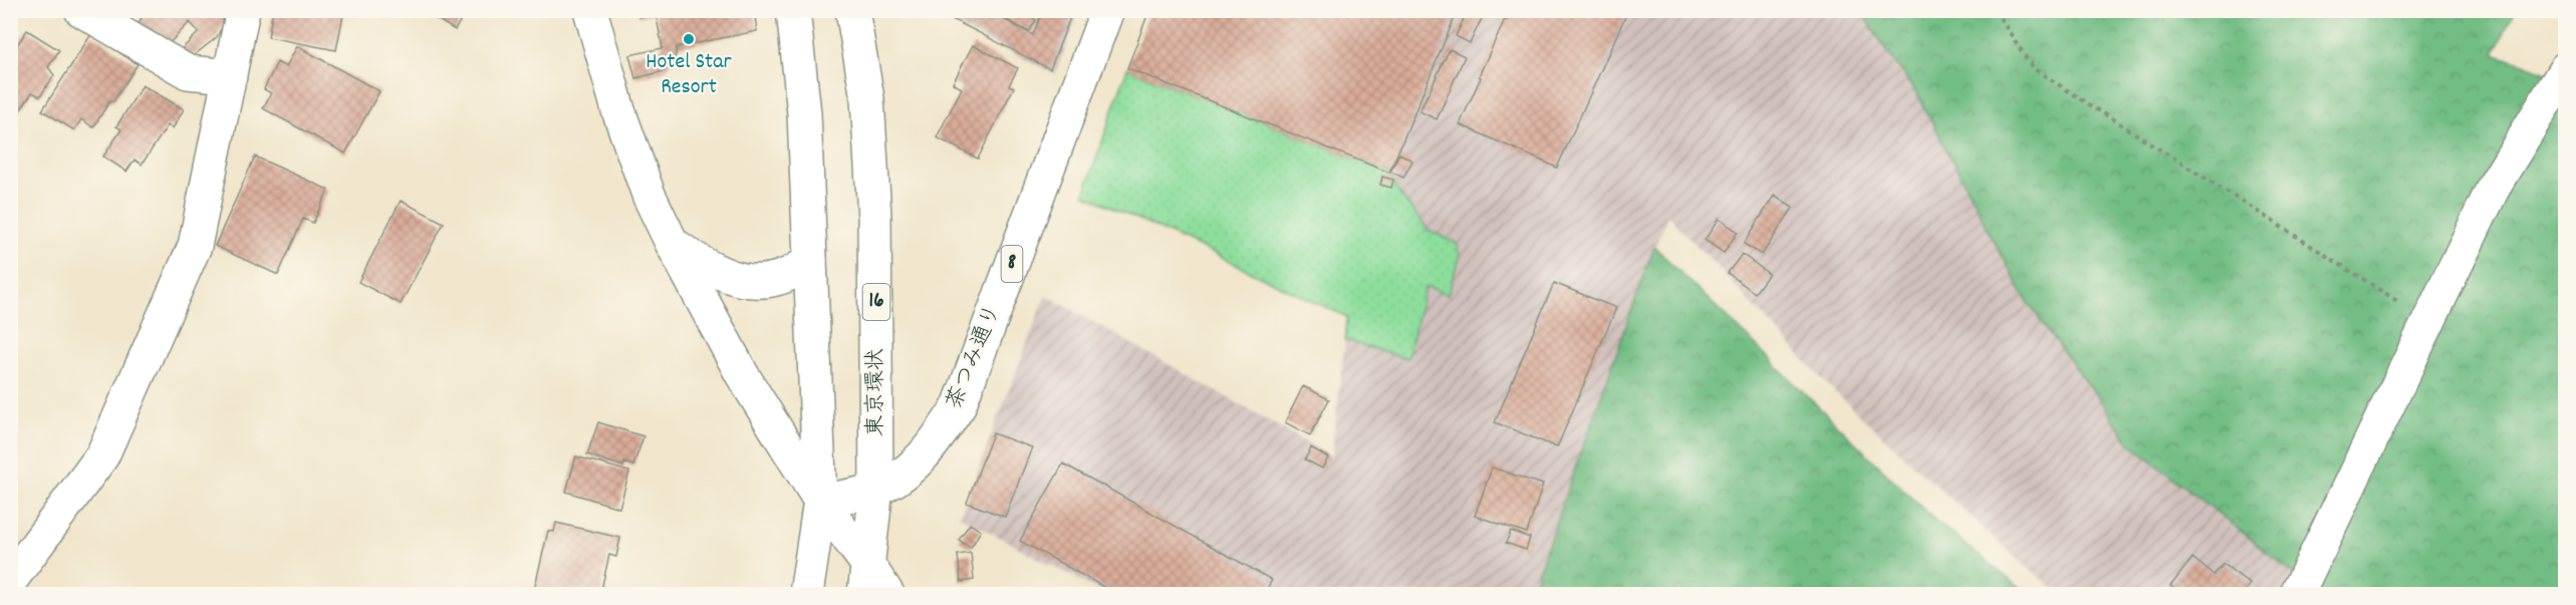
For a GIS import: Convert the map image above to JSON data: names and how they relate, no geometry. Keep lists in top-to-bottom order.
{
  "streets": {
    "main road": [
      "8",
      "16",
      "茶つみ通り",
      "東京環状"
    ]
  },
  "crossings": [
    ["茶つみ通り", "東京環状"]
  ],
  "places": ["Hotel Star Resort"]
}
